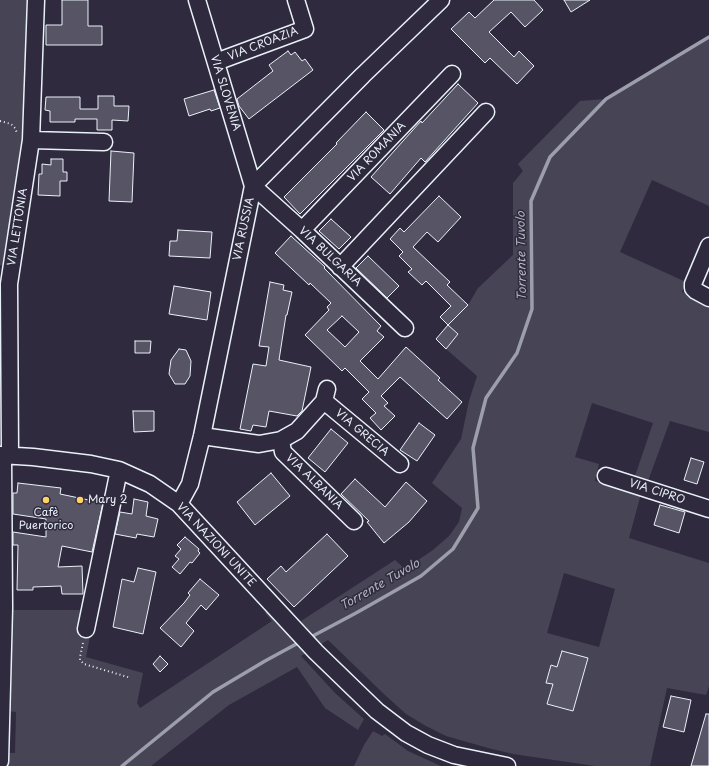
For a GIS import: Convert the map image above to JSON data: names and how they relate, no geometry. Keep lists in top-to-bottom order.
{
  "streets": {
    "street": [
      "VIA CROAZIA",
      "VIA SLOVENIA",
      "VIA ROMANIA",
      "VIA LETTONIA",
      "VIA RUSSIA",
      "VIA BULGARIA",
      "VIA GRECIA",
      "VIA ALBANIA",
      "VIA CIPRO",
      "VIA NAZIONI UNITE"
    ]
  },
  "crossings": [
    ["VIA CROAZIA", "VIA SLOVENIA"],
    ["VIA SLOVENIA", "VIA RUSSIA"],
    ["VIA SLOVENIA", "VIA BULGARIA"],
    ["VIA ROMANIA", "VIA BULGARIA"],
    ["VIA LETTONIA", "VIA NAZIONI UNITE"],
    ["VIA RUSSIA", "VIA BULGARIA"],
    ["VIA RUSSIA", "VIA NAZIONI UNITE"],
    ["VIA GRECIA", "VIA ALBANIA"]
  ],
  "water": ["Torrente Tuvolo"],
  "places": ["Cafè Puertorico", "Mary 2"]
}
